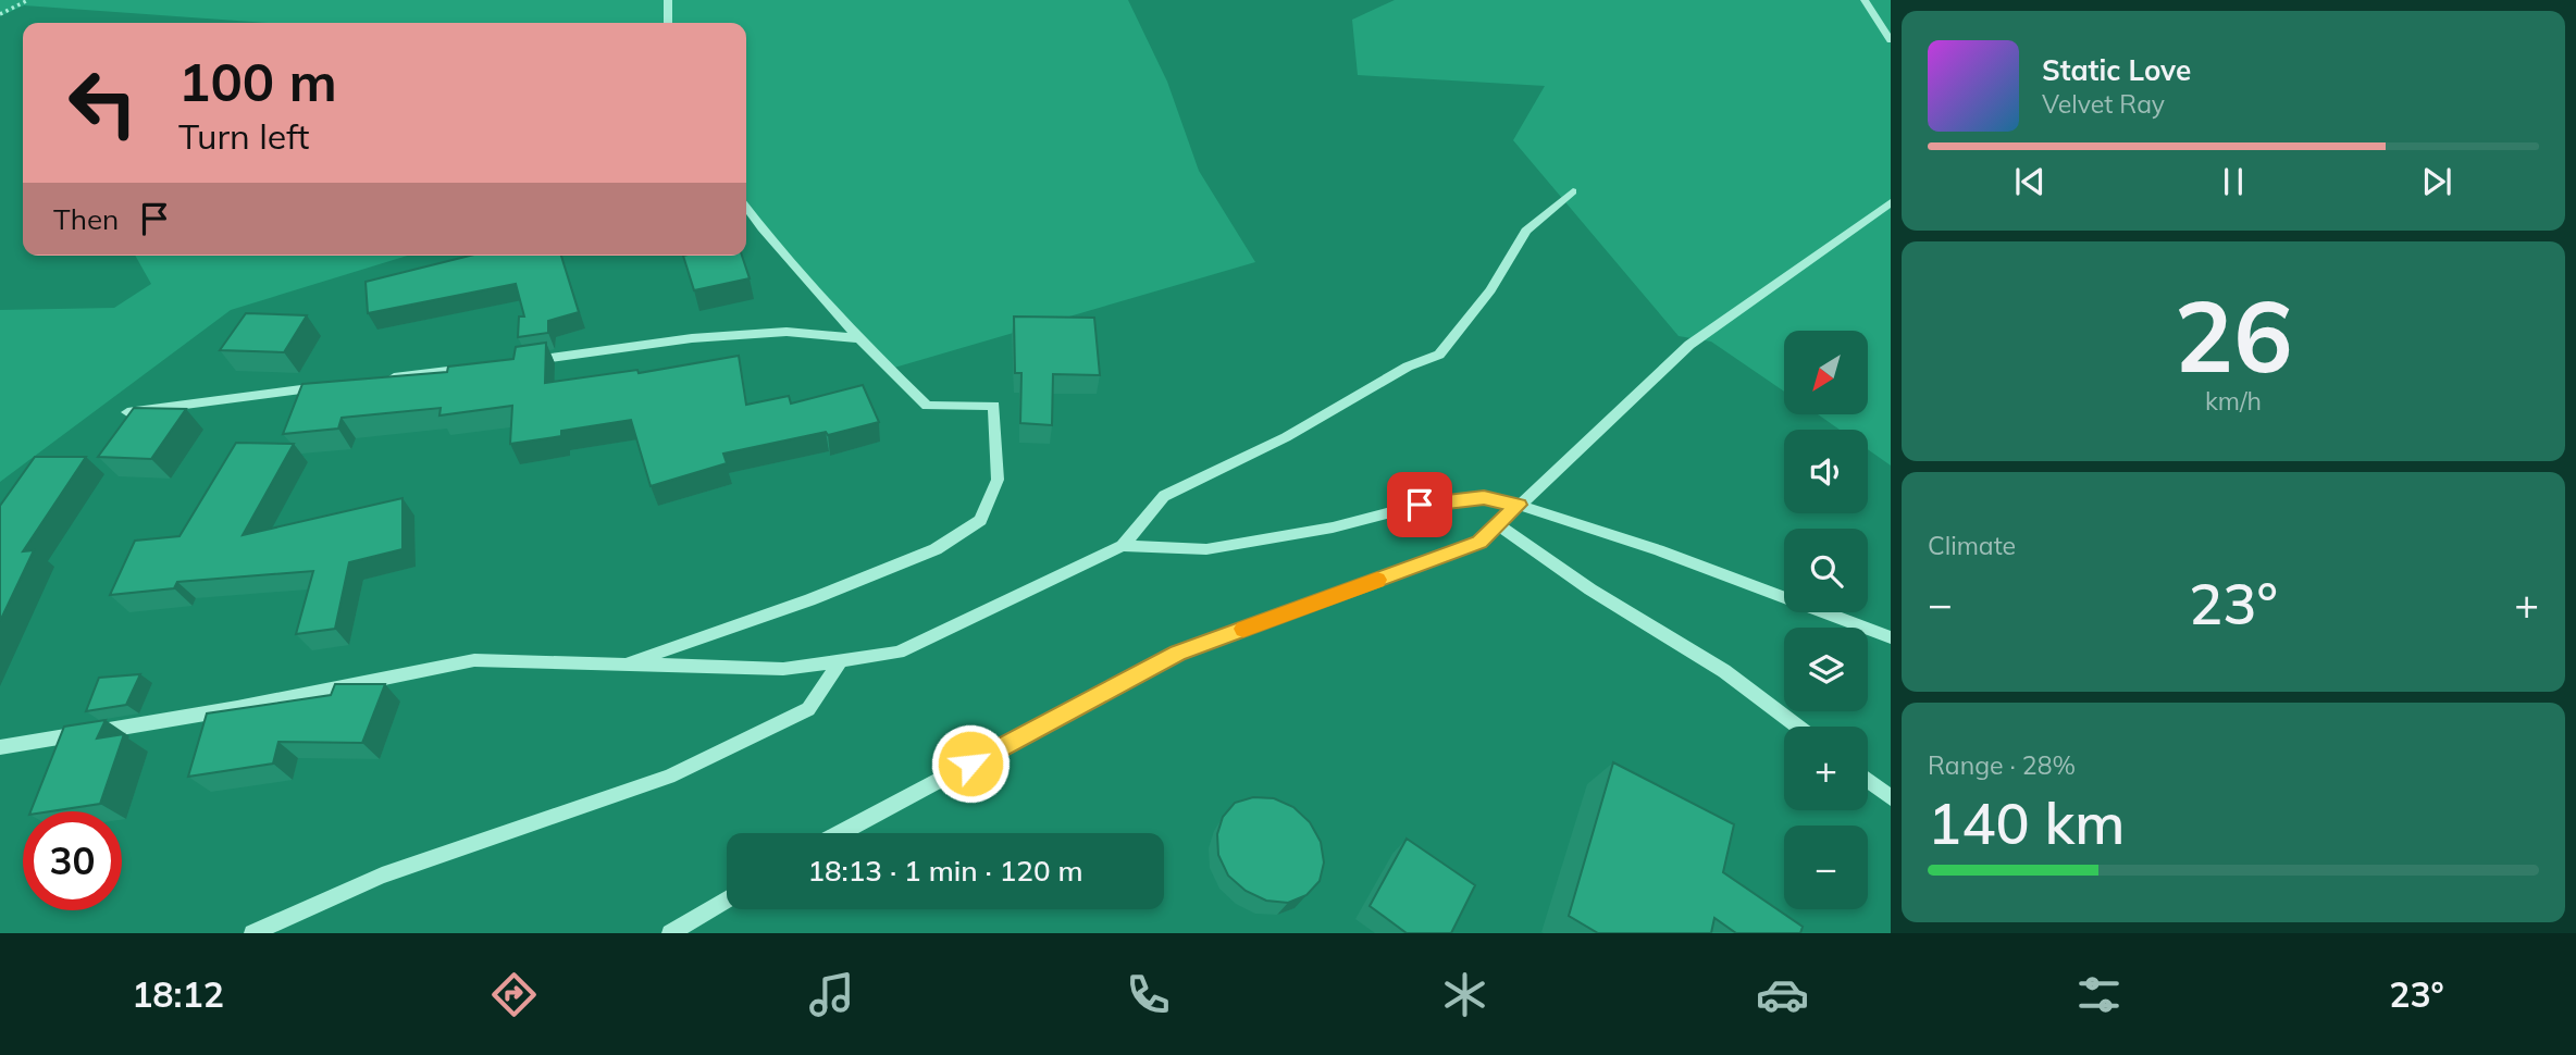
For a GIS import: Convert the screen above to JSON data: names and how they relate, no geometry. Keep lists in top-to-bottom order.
{
  "north": "bottom left",
  "page": {
    "turn": ["100 m", "Turn left"],
    "song": ["Static Love", "Velvet Ray"],
    "then": "Then",
    "tile": [
      ["26", "km/h"],
      "Climate",
      ["Range · 28%", "140 km"]
    ],
    "map_buttons": ["+", "−"],
    "heat": ["−", "23°", "+"],
    "limit": "30",
    "trip": "18:13 · 1 min · 120 m",
    "tabs": ["18:12", "23°"]
  }
}
